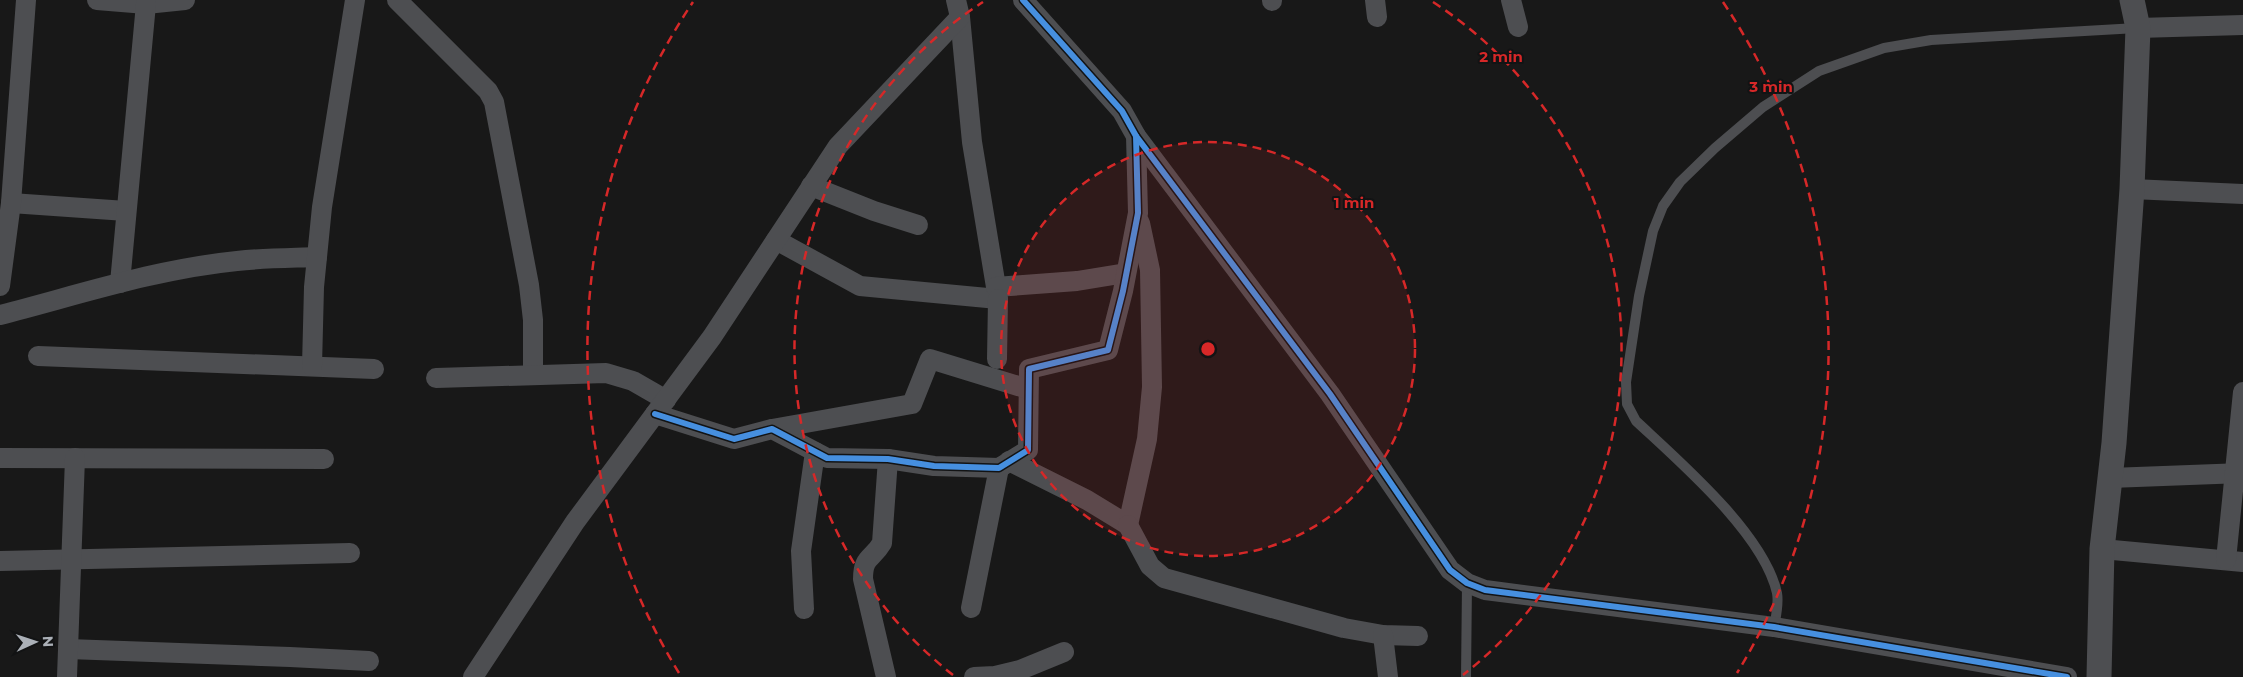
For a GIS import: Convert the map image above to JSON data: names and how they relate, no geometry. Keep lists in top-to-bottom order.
{
  "north": "right",
  "rings": ["2 min", "3 min", "1 min"]
}
